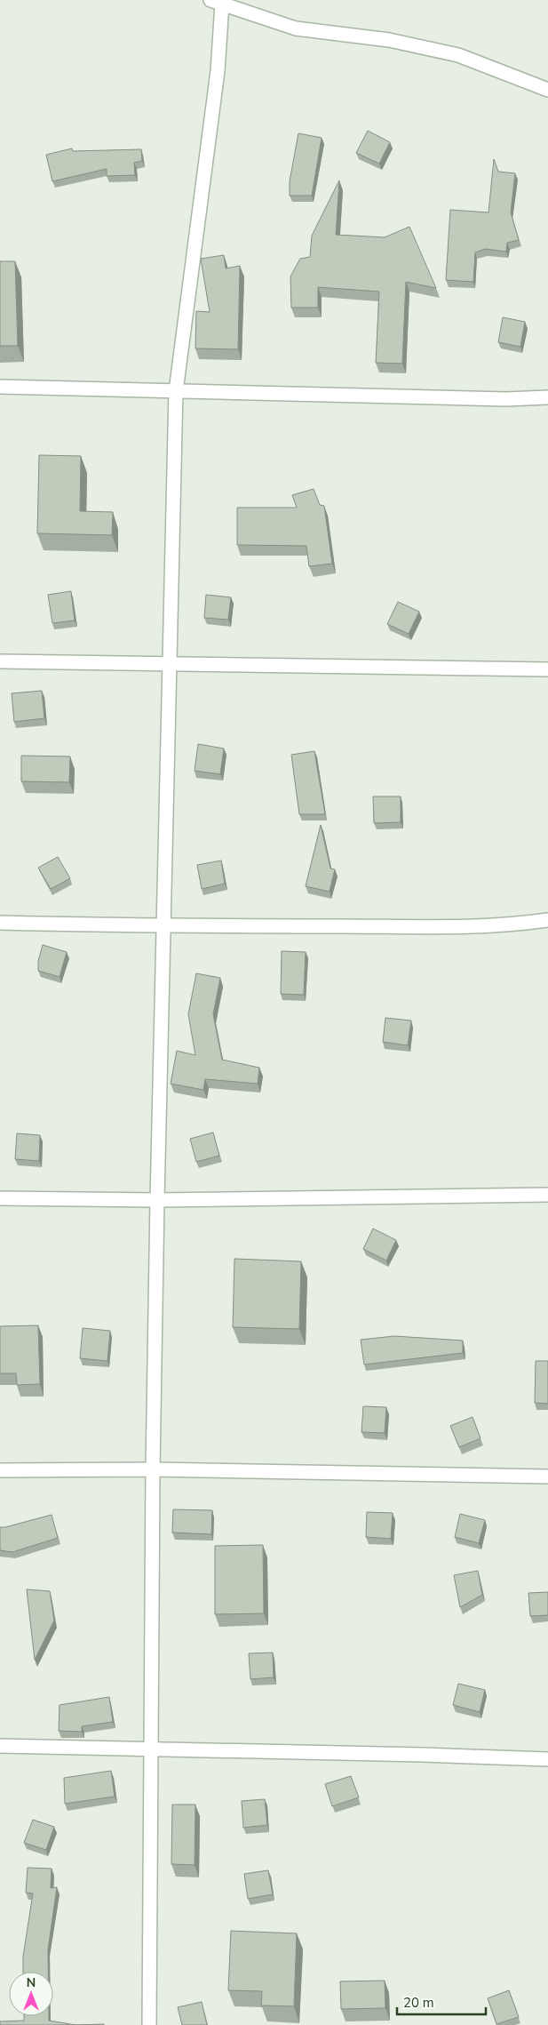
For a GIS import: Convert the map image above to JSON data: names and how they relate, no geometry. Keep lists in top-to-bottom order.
{
  "scale_bar": "20 m",
  "north": "top"
}
